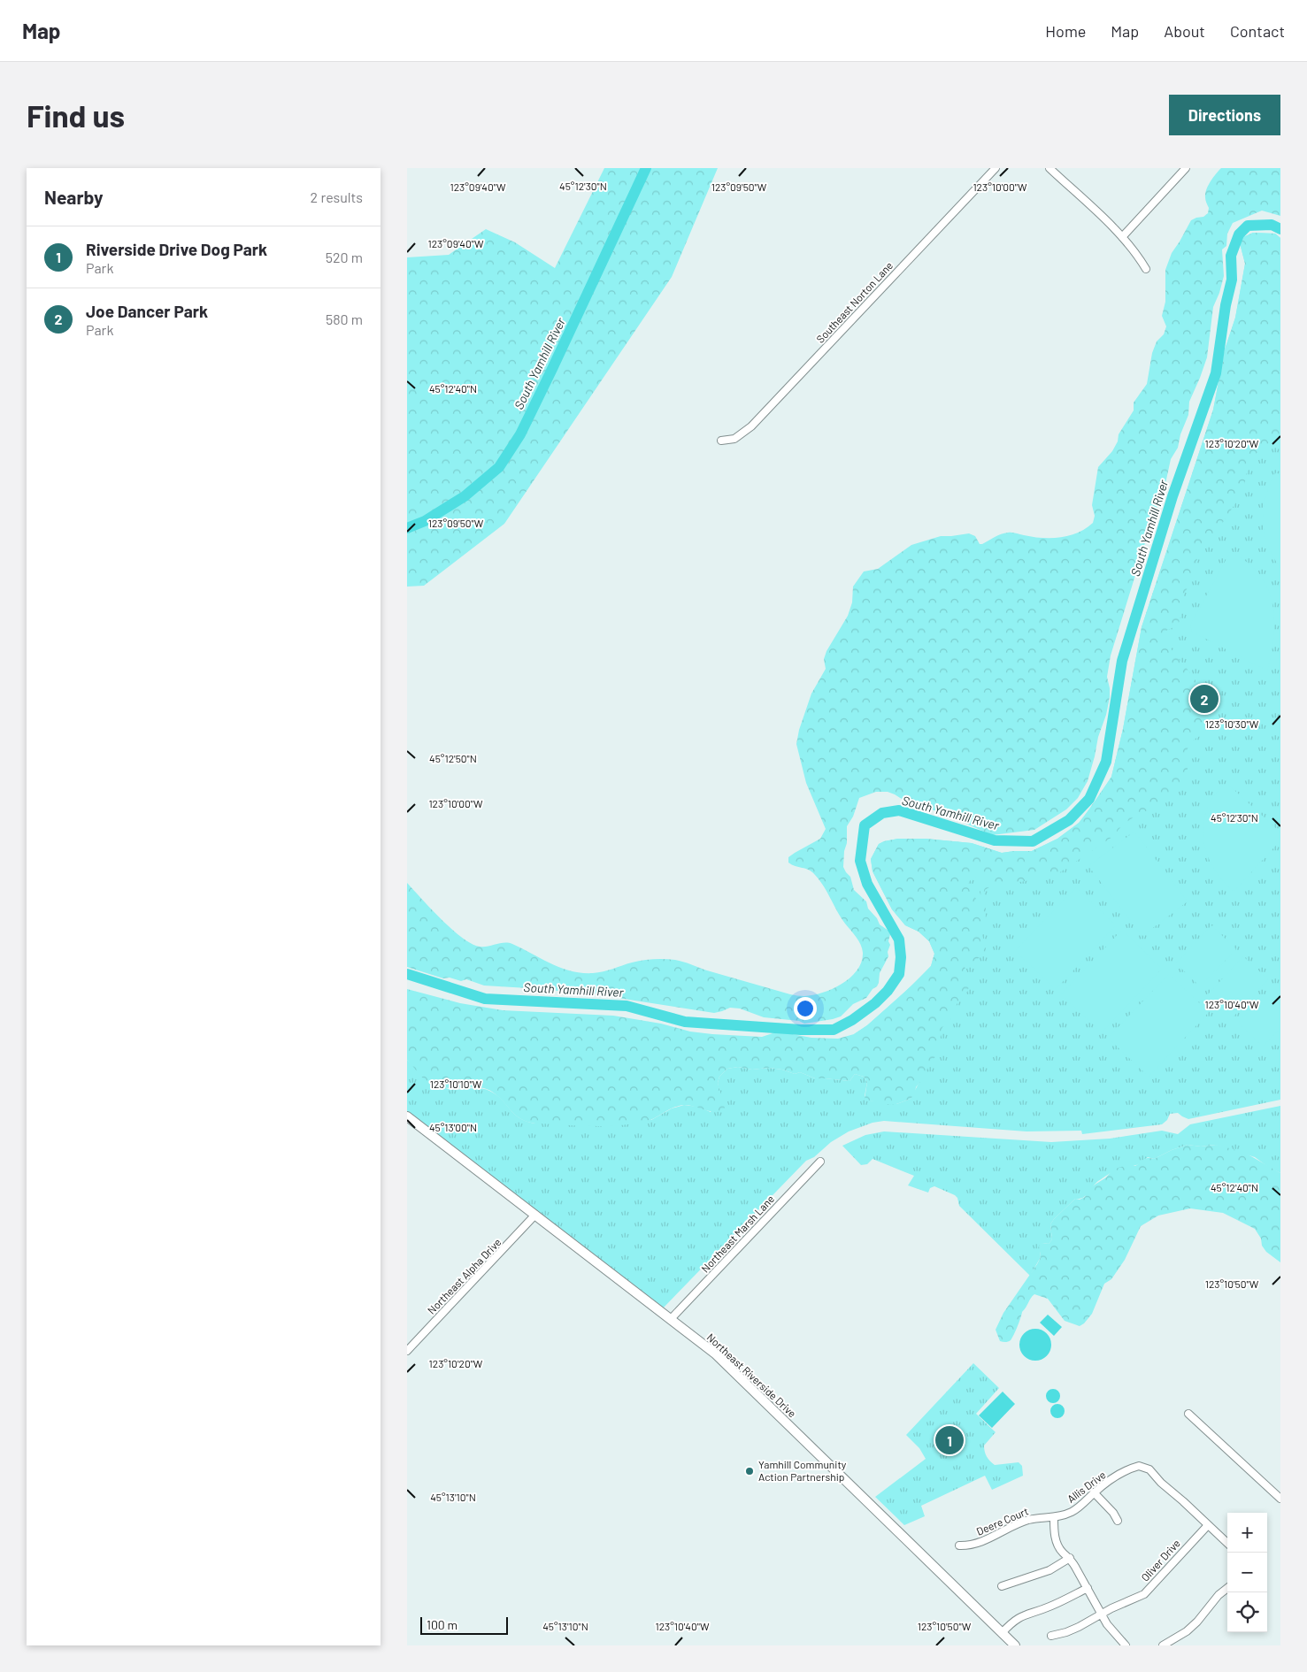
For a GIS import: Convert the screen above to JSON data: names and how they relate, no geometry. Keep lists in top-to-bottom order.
{
  "streets": {
    "street": [
      "Southeast Norton Lane",
      "Northeast Marsh Lane",
      "Northeast Alpha Drive",
      "Northeast Riverside Drive",
      "Allis Drive",
      "Deere Court",
      "Oliver Drive"
    ]
  },
  "crossings": [
    ["Northeast Marsh Lane", "Northeast Riverside Drive"],
    ["Northeast Alpha Drive", "Northeast Riverside Drive"],
    ["Allis Drive", "Deere Court"],
    ["Allis Drive", "Oliver Drive"]
  ],
  "water": ["South Yamhill River"],
  "places": ["Yamhill Community Action Partnership"],
  "scale_bar": "100 m",
  "page": {
    "header": "Map",
    "nav": [
      "Home",
      "Map",
      "About",
      "Contact"
    ],
    "buttons": "Directions",
    "title": "Find us",
    "heading": ["Nearby", "2 results"],
    "list": [
      {
        "mark": "1",
        "name": "Riverside Drive Dog Park",
        "note": "Park",
        "value": "520 m"
      },
      {
        "mark": "2",
        "name": "Joe Dancer Park",
        "note": "Park",
        "value": "580 m"
      }
    ],
    "pins": ["2", "1"],
    "map_buttons": ["+", "−"],
    "scale": "100 m"
  },
  "coordinates": [
    "45°12'30\"N",
    "123°09'40\"W",
    "123°09'50\"W",
    "123°10'00\"W",
    "45°12'40\"N",
    "123°10'20\"W",
    "123°10'30\"W",
    "45°12'50\"N",
    "123°10'40\"W",
    "123°10'10\"W",
    "45°13'00\"N",
    "123°10'50\"W",
    "45°13'10\"N"
  ]
}
